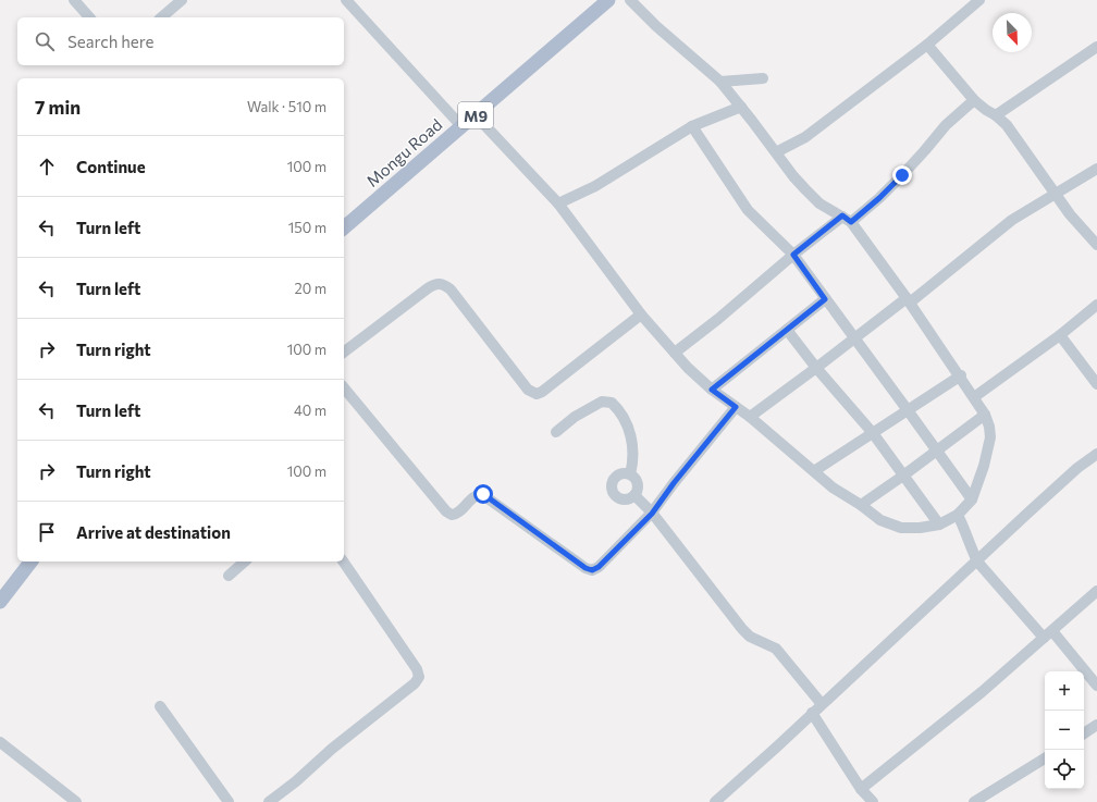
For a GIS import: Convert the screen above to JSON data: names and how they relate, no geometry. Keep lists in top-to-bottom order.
{
  "streets": {
    "main road": ["M9", "Mongu Road"]
  },
  "north": "bottom right",
  "page": {
    "search": "Search here",
    "heading": ["7 min", "Walk · 510 m"],
    "list": [
      ["Continue", "100 m"],
      ["Turn left", "150 m"],
      ["Turn left", "20 m"],
      ["Turn right", "100 m"],
      ["Turn left", "40 m"],
      ["Turn right", "100 m"],
      "Arrive at destination"
    ],
    "map_buttons": ["+", "−"]
  }
}
